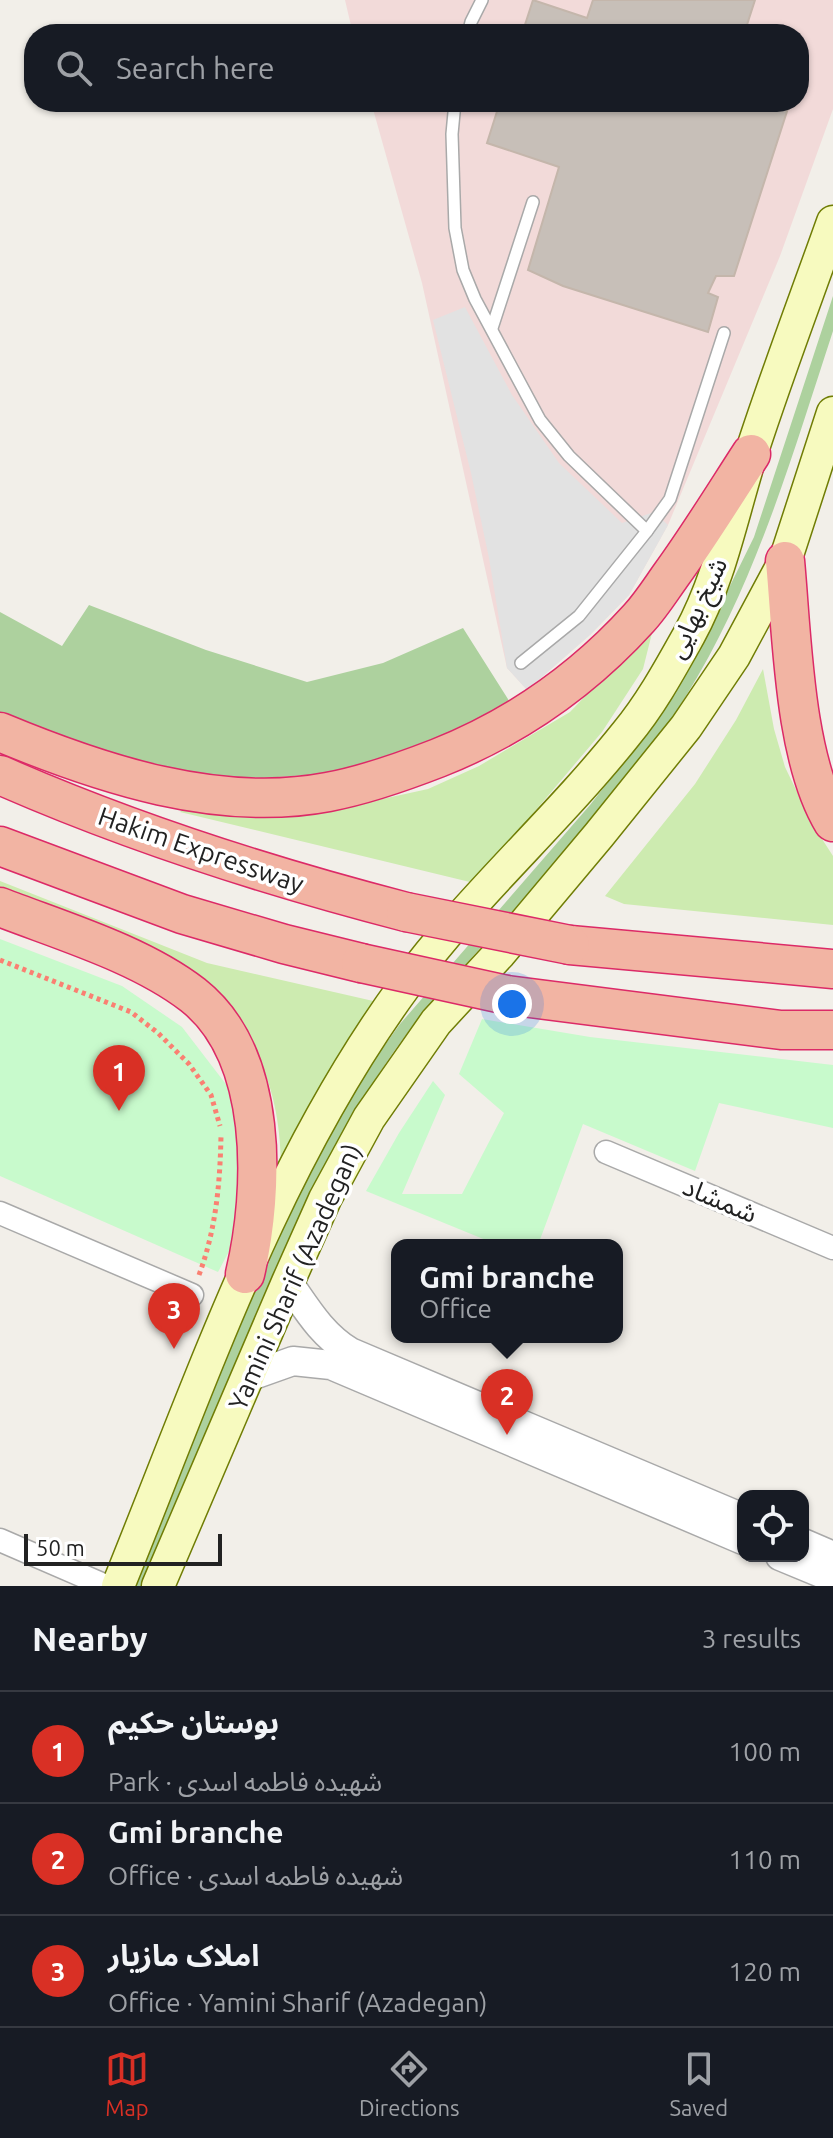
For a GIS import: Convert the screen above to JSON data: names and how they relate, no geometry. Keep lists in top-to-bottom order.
{
  "streets": {
    "highway": ["Hakim Expressway"],
    "main road": ["شیخ بهایی", "Yamini Sharif (Azadegan)"],
    "street": ["شمشاد"]
  },
  "crossings": [
    ["شیخ بهایی", "Yamini Sharif (Azadegan)"]
  ],
  "scale_bar": "50 m",
  "page": {
    "search": "Search here",
    "pins": ["1", "3", "2"],
    "popup": ["Gmi branche", "Office"],
    "scale": "50 m",
    "heading": ["Nearby", "3 results"],
    "list": [
      {
        "mark": "1",
        "name": "بوستان حکیم",
        "note": "Park · شهیده فاطمه اسدی",
        "value": "100 m"
      },
      {
        "mark": "2",
        "name": "Gmi branche",
        "note": "Office · شهیده فاطمه اسدی",
        "value": "110 m"
      },
      {
        "mark": "3",
        "name": "املاک مازیار",
        "note": "Office · Yamini Sharif (Azadegan)",
        "value": "120 m"
      }
    ],
    "nav": ["Map", "Directions", "Saved"]
  }
}
